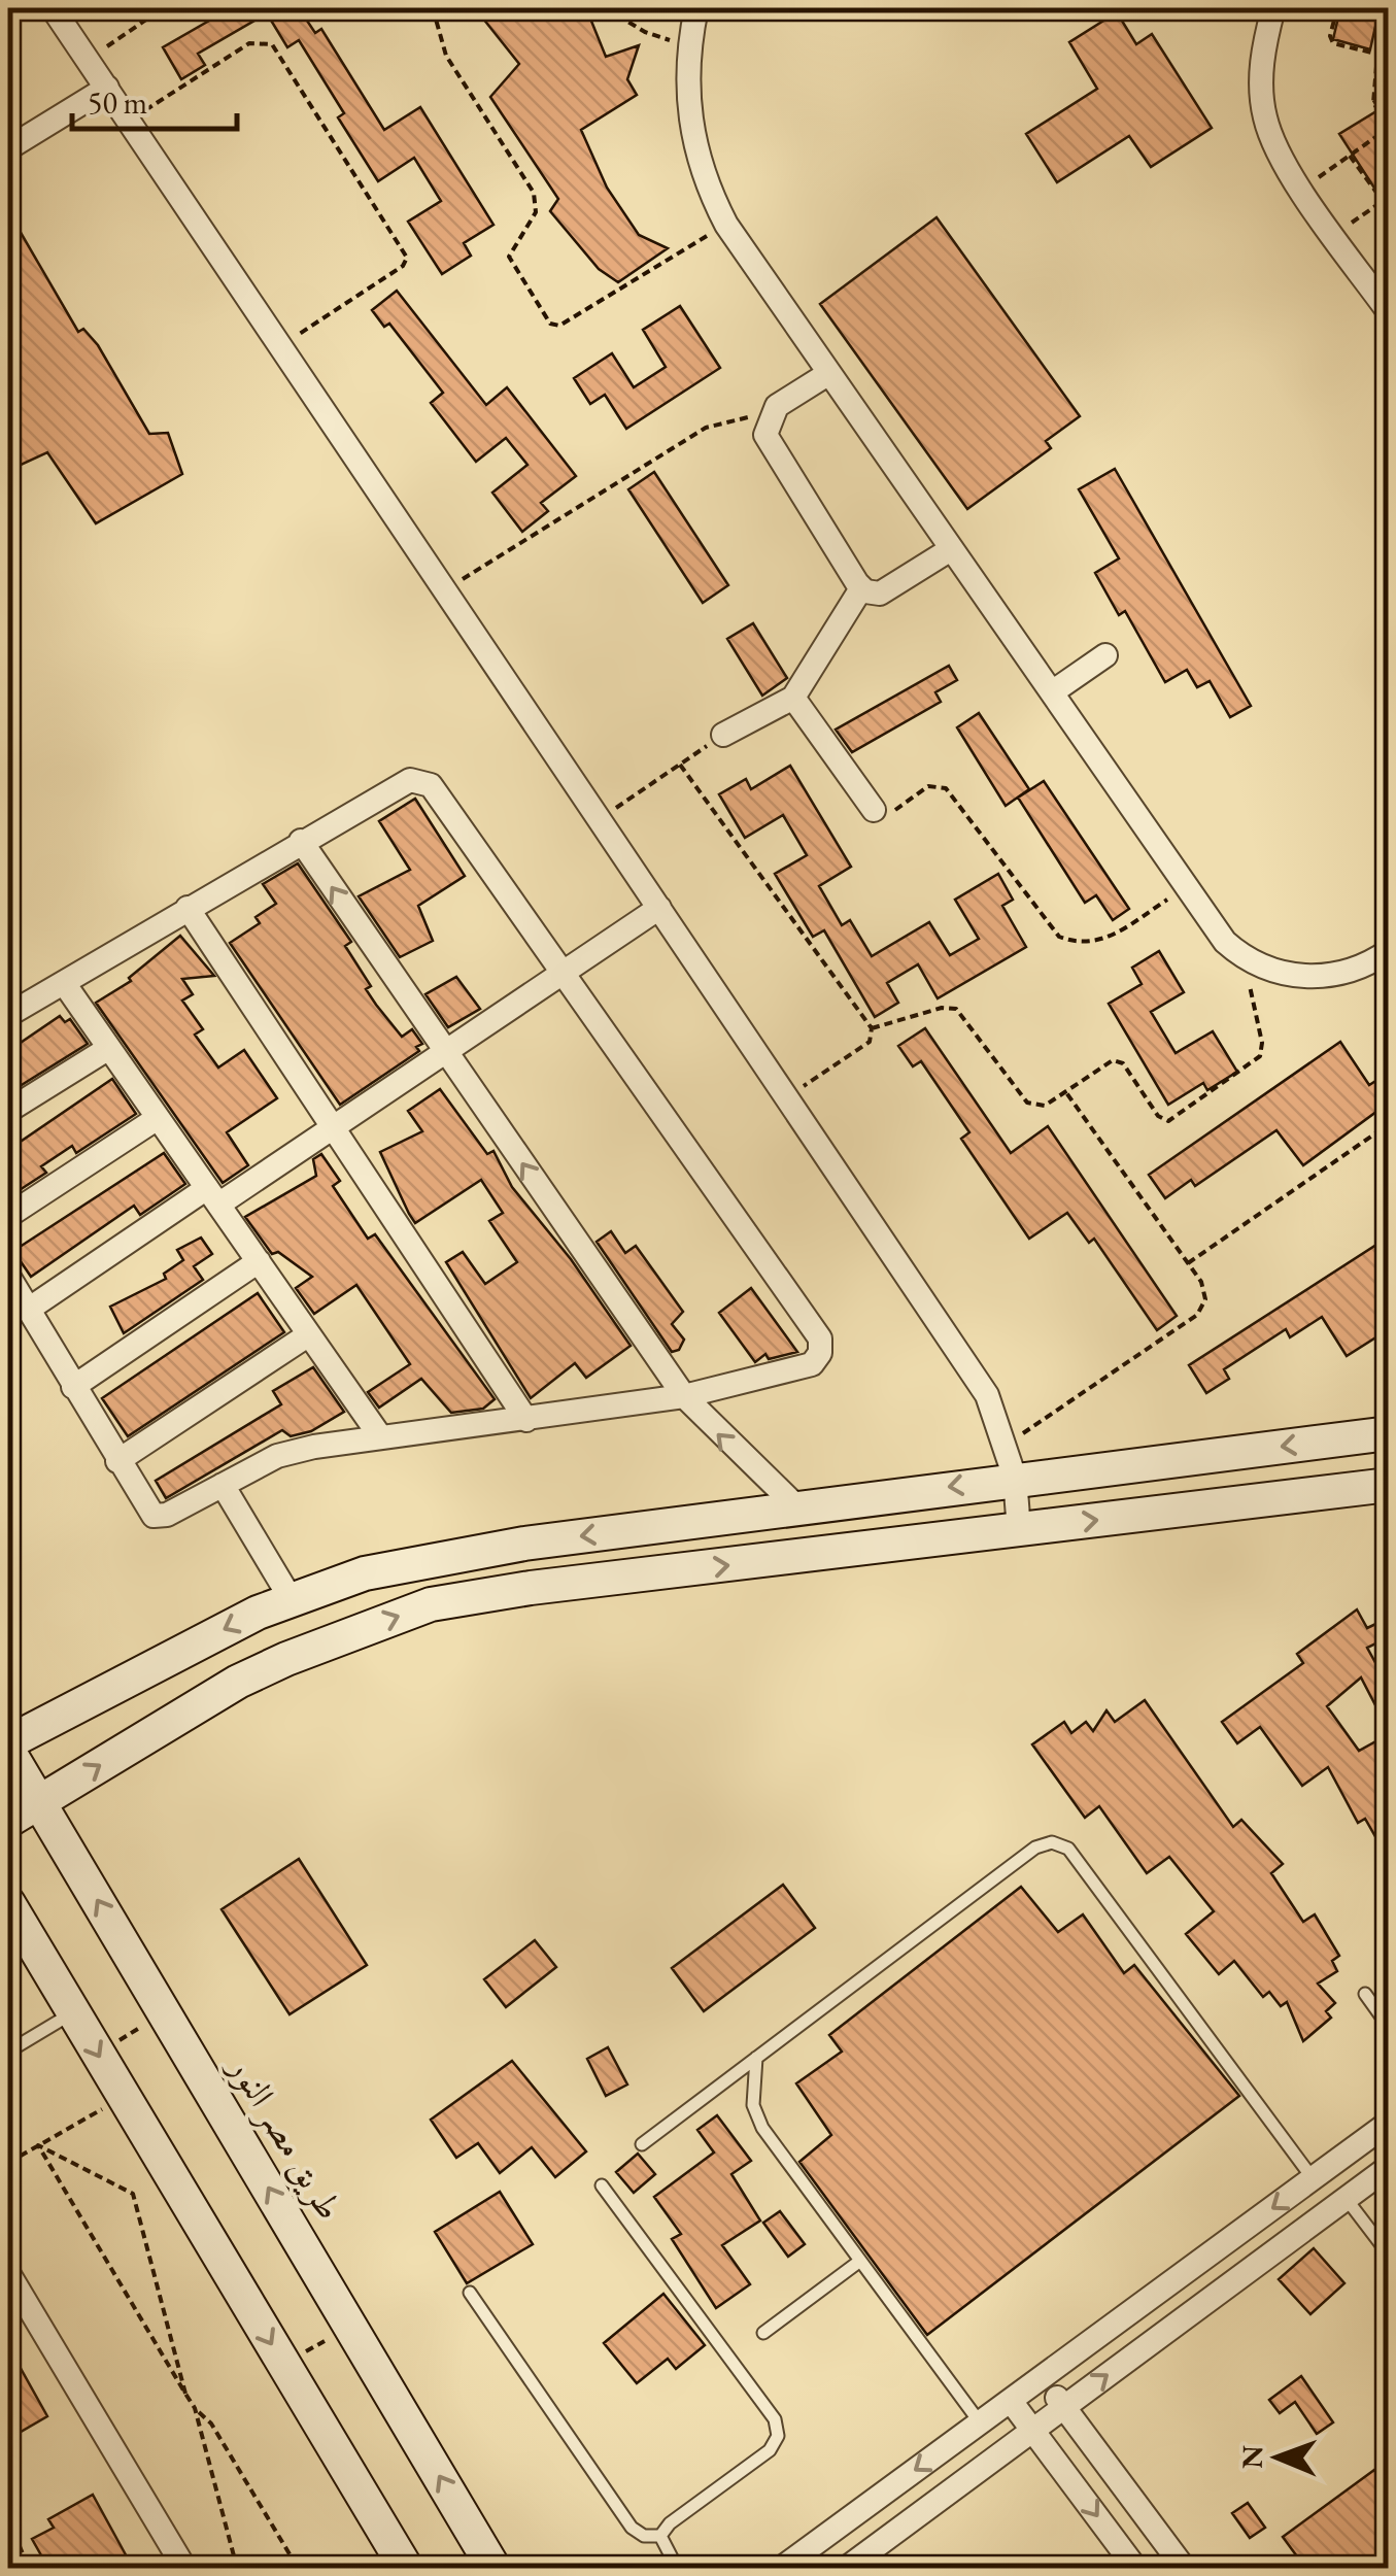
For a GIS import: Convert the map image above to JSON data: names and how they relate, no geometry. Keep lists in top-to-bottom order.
{
  "streets": {
    "street": ["طريق مصر النور"]
  },
  "scale_bar": "50 m",
  "north": "left"
}
